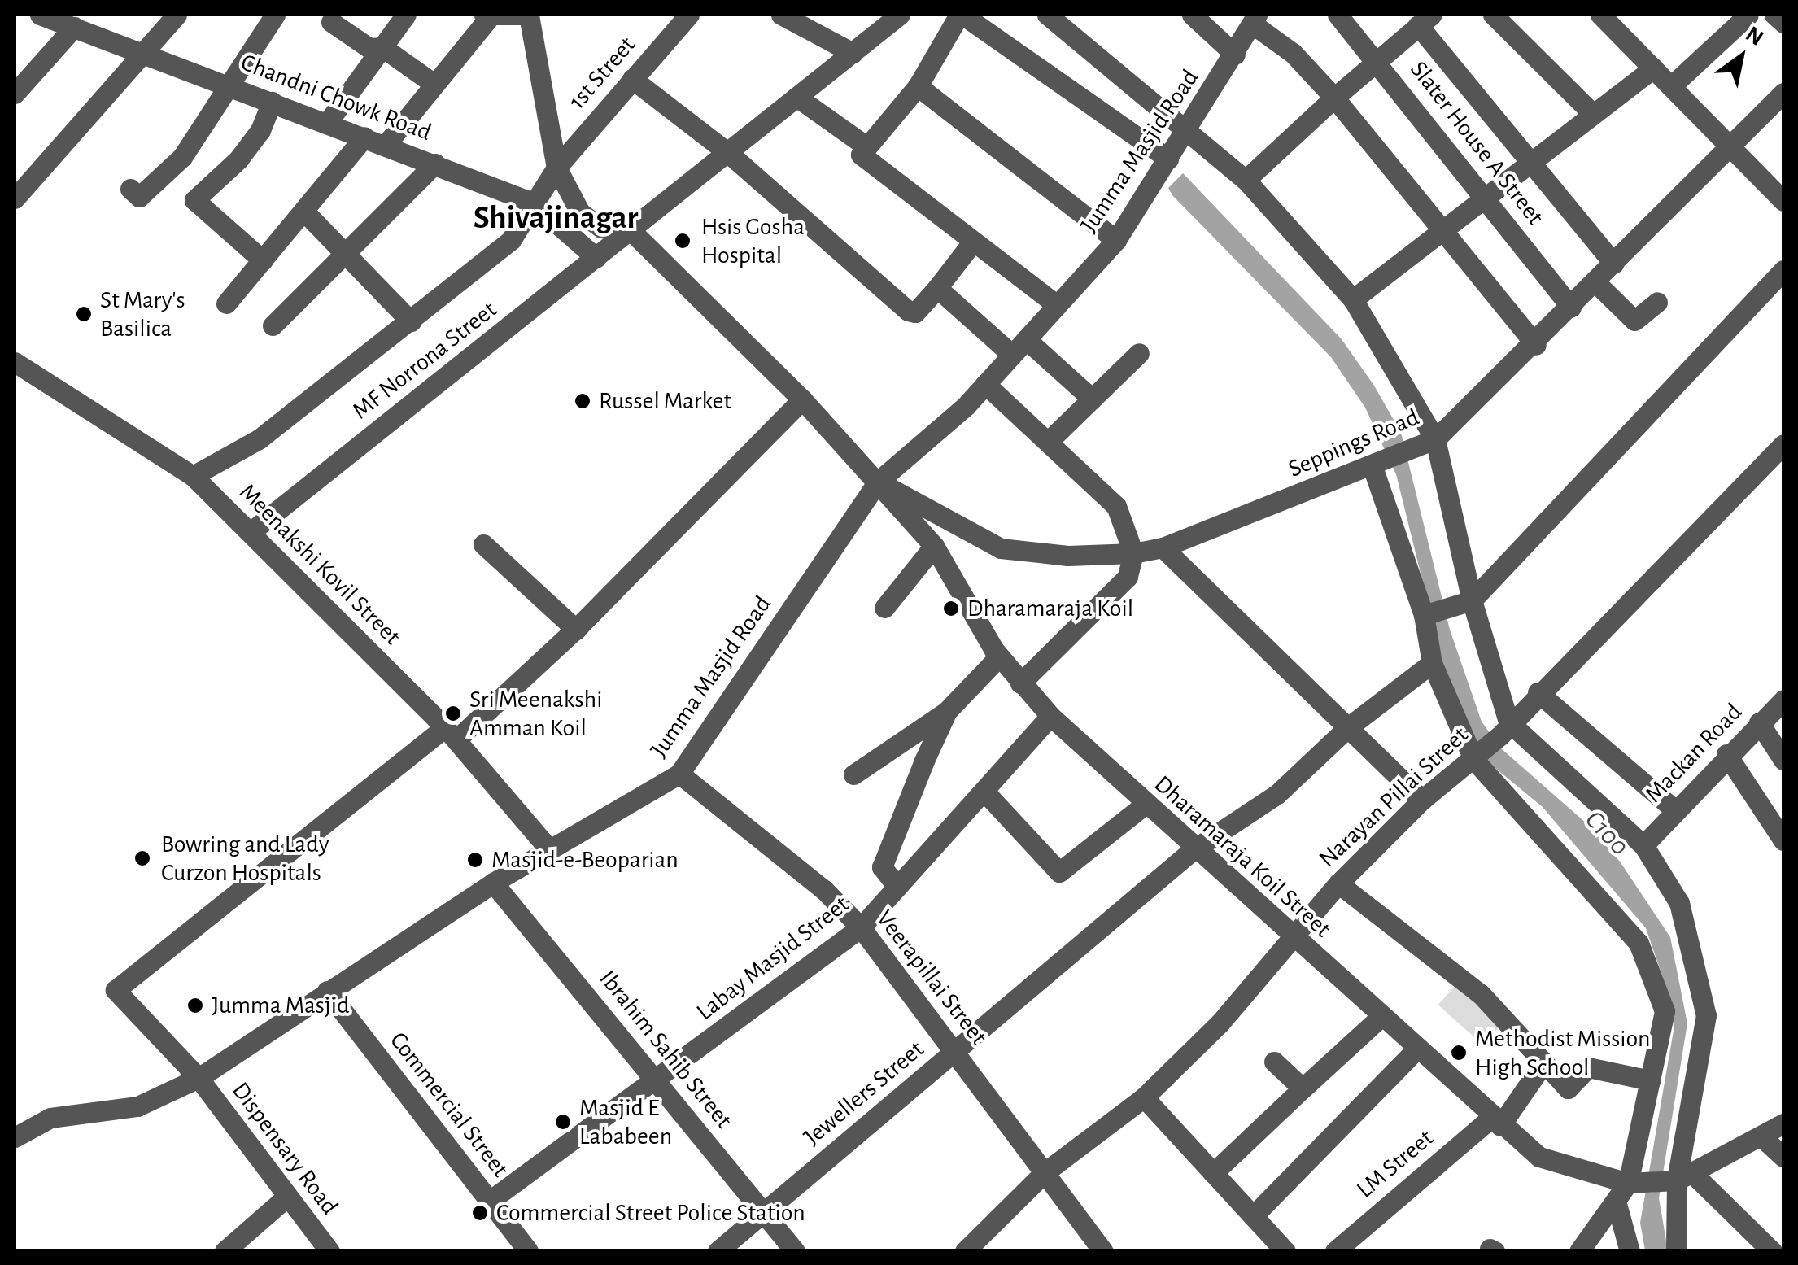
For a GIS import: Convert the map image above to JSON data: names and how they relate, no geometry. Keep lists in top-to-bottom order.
{
  "streets": {
    "street": [
      "1st Street",
      "Chandni Chowk Road",
      "Slater House A Street",
      "Jumma Masjid Road",
      "MF Norrona Street",
      "Seppings Road",
      "Meenakshi Kovil Street",
      "Mackan Road",
      "Narayan Pillai Street",
      "Dharamaraja Koil Street",
      "Labay Masjid Street",
      "Veerapillai Street",
      "Ibrahim Sahib Street",
      "Jewellers Street",
      "Commercial Street",
      "Dispensary Road",
      "LM Street"
    ]
  },
  "crossings": [
    ["1st Street", "Chandni Chowk Road"],
    ["1st Street", "MF Norrona Street"],
    ["Chandni Chowk Road", "MF Norrona Street"],
    ["Slater House A Street", "Seppings Road"],
    ["Jumma Masjid Road", "Seppings Road"],
    ["Jumma Masjid Road", "Meenakshi Kovil Street"],
    ["Jumma Masjid Road", "Dharamaraja Koil Street"],
    ["Jumma Masjid Road", "Veerapillai Street"],
    ["Jumma Masjid Road", "Ibrahim Sahib Street"],
    ["Jumma Masjid Road", "Commercial Street"],
    ["Jumma Masjid Road", "Dispensary Road"],
    ["MF Norrona Street", "Meenakshi Kovil Street"],
    ["MF Norrona Street", "Dharamaraja Koil Street"],
    ["Seppings Road", "Dharamaraja Koil Street"],
    ["Meenakshi Kovil Street", "Dispensary Road"],
    ["Narayan Pillai Street", "Dharamaraja Koil Street"],
    ["Narayan Pillai Street", "Veerapillai Street"],
    ["Dharamaraja Koil Street", "Labay Masjid Street"],
    ["Dharamaraja Koil Street", "Jewellers Street"],
    ["Dharamaraja Koil Street", "LM Street"],
    ["Labay Masjid Street", "Veerapillai Street"],
    ["Labay Masjid Street", "Ibrahim Sahib Street"],
    ["Labay Masjid Street", "Commercial Street"],
    ["Veerapillai Street", "Jewellers Street"],
    ["Ibrahim Sahib Street", "Jewellers Street"]
  ],
  "districts": ["Shivajinagar"],
  "water": ["C100"],
  "places": [
    "Hsis Gosha Hospital",
    "St Mary's Basilica",
    "Russel Market",
    "Dharamaraja Koil",
    "Sri Meenakshi Amman Koil",
    "Bowring and Lady Curzon Hospitals",
    "Masjid-e-Beoparian",
    "Jumma Masjid",
    "Methodist Mission High School",
    "Masjid E Lababeen",
    "Commercial Street Police Station"
  ],
  "north": "top right"
}
